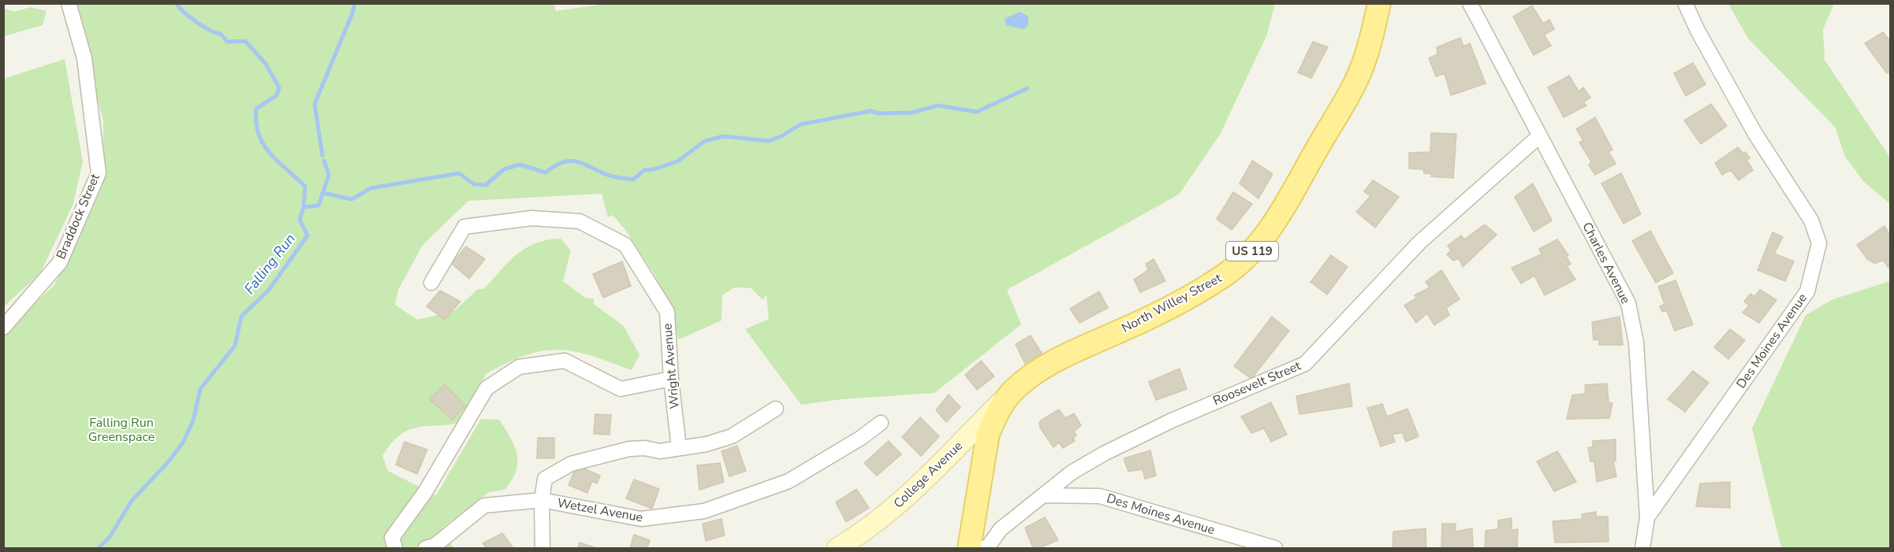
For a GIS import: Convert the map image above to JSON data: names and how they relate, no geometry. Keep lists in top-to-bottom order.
{
  "streets": {
    "main road": ["US 119", "North Willey Street"],
    "street": [
      "Braddock Street",
      "Charles Avenue",
      "Des Moines Avenue",
      "Wright Avenue",
      "Roosevelt Street",
      "College Avenue",
      "Wetzel Avenue"
    ]
  },
  "crossings": [
    ["Charles Avenue", "Des Moines Avenue"],
    ["Charles Avenue", "Roosevelt Street"],
    ["North Willey Street", "College Avenue"],
    ["Des Moines Avenue", "Roosevelt Street"]
  ],
  "water": ["Falling Run"],
  "parks": ["Falling Run Greenspace"]
}
